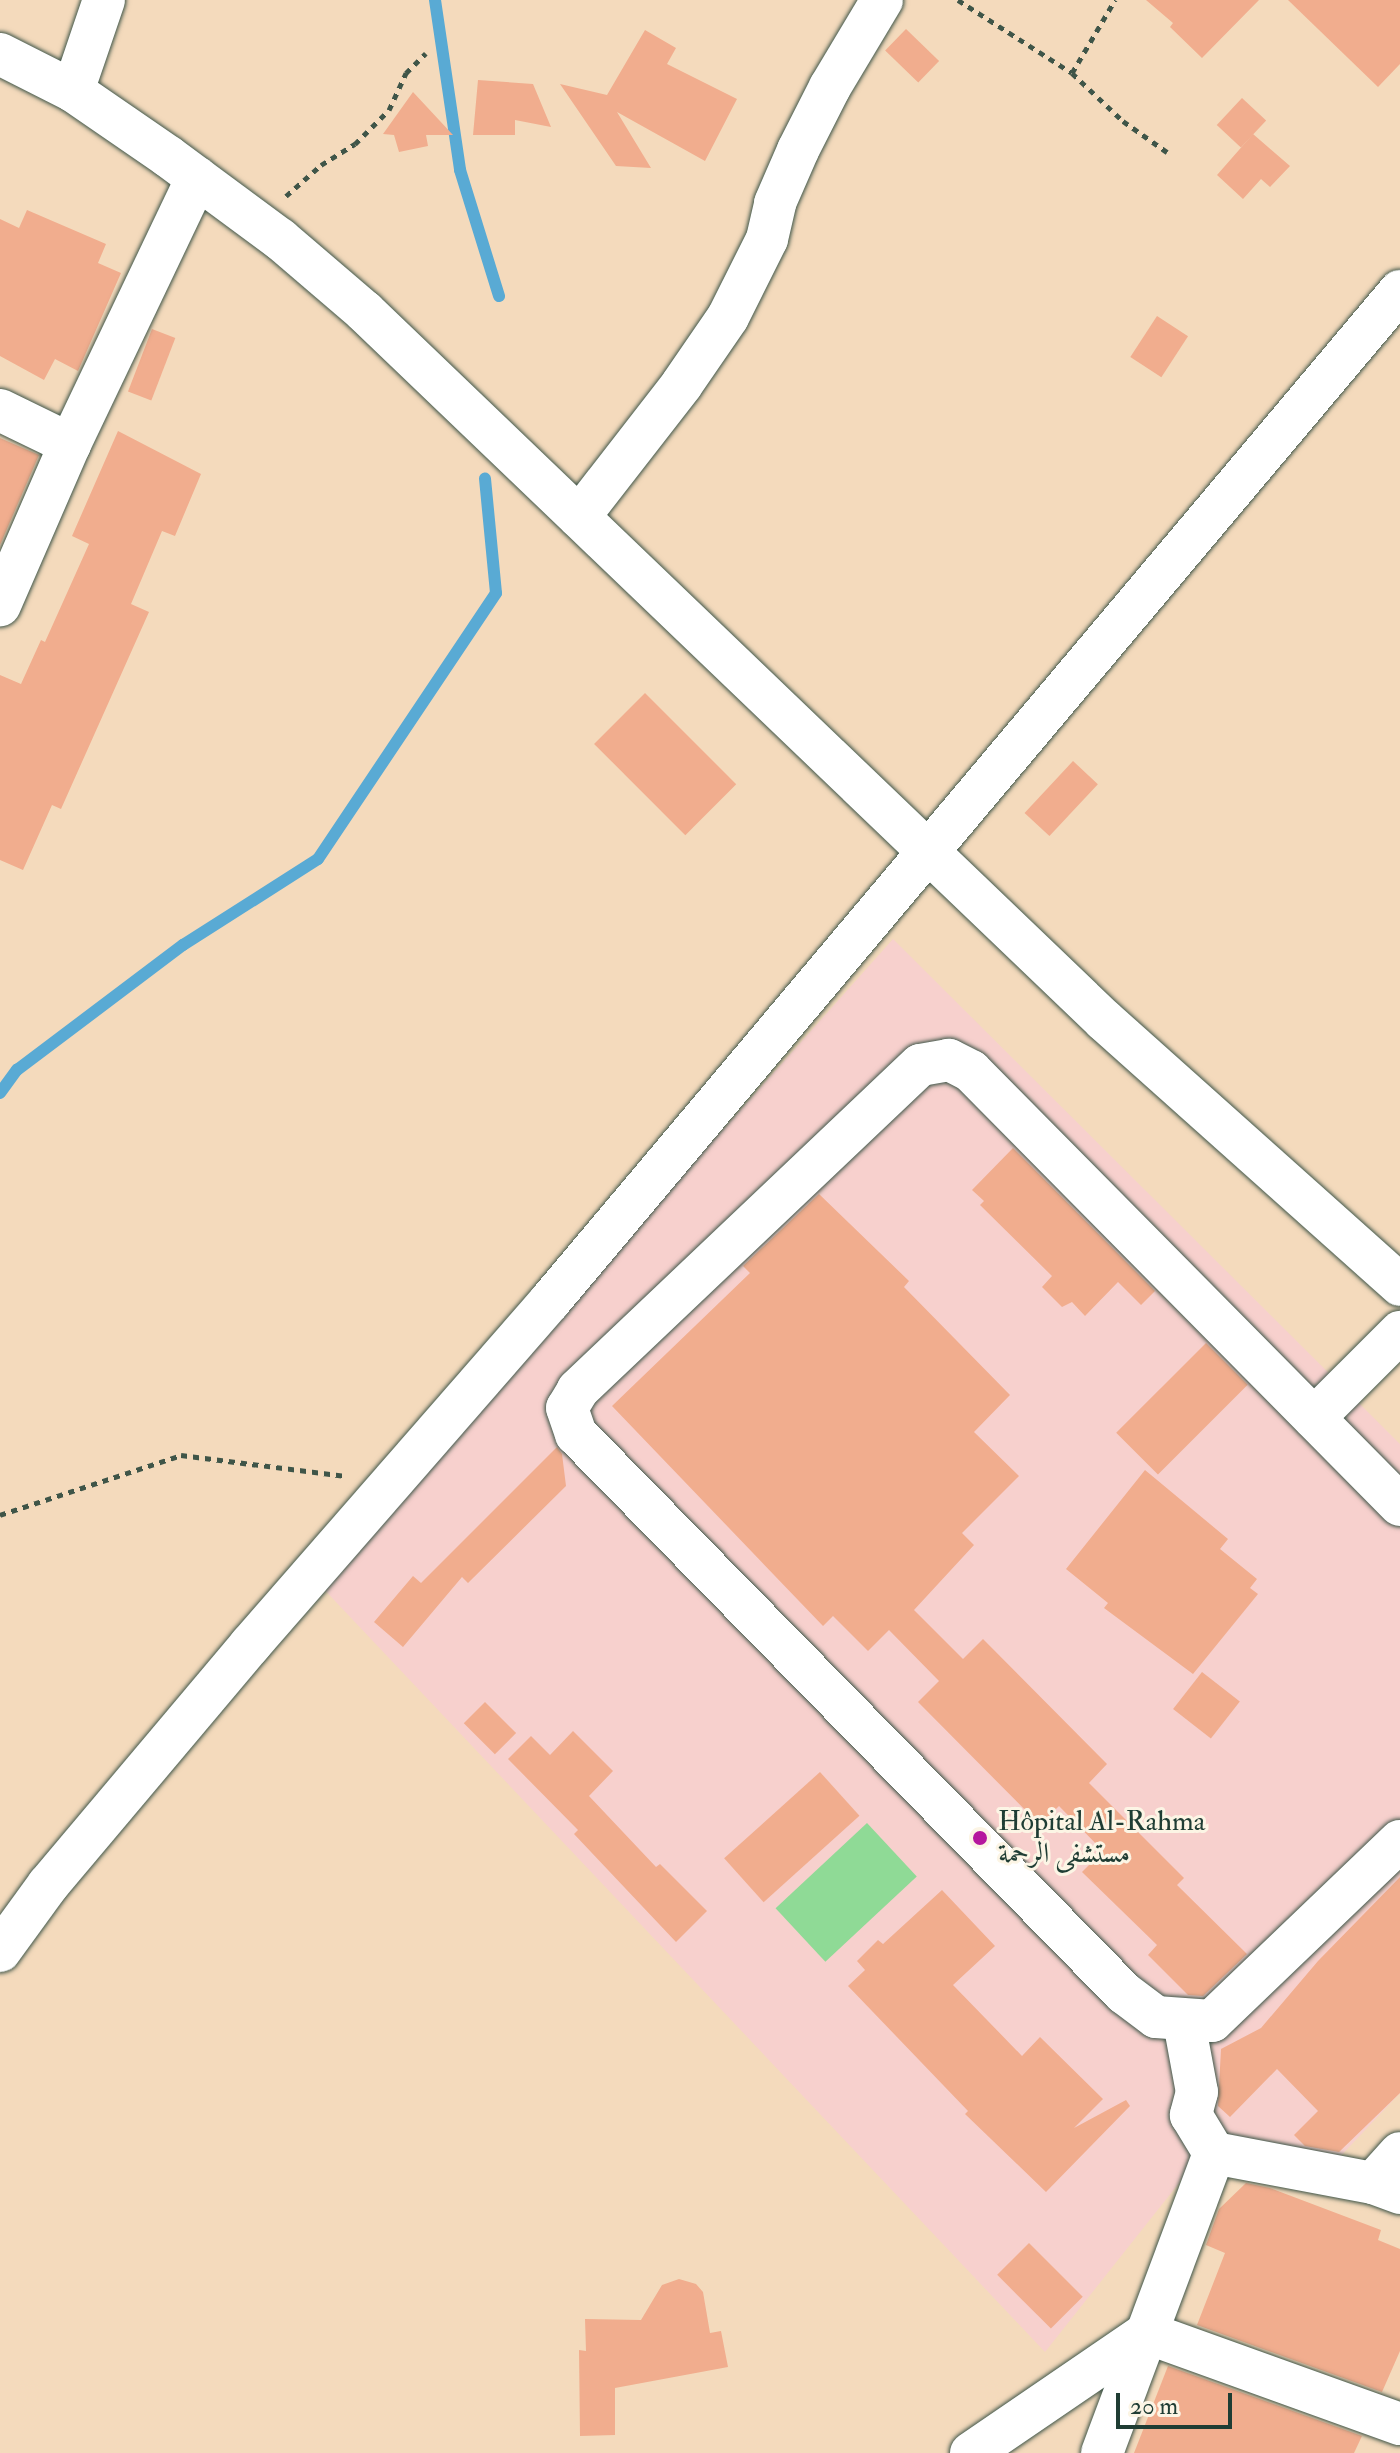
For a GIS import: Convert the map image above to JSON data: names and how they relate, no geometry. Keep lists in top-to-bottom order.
{
  "places": ["Hôpital Al-Rahma مستشفى الرحمة"],
  "scale_bar": "20 m"
}
